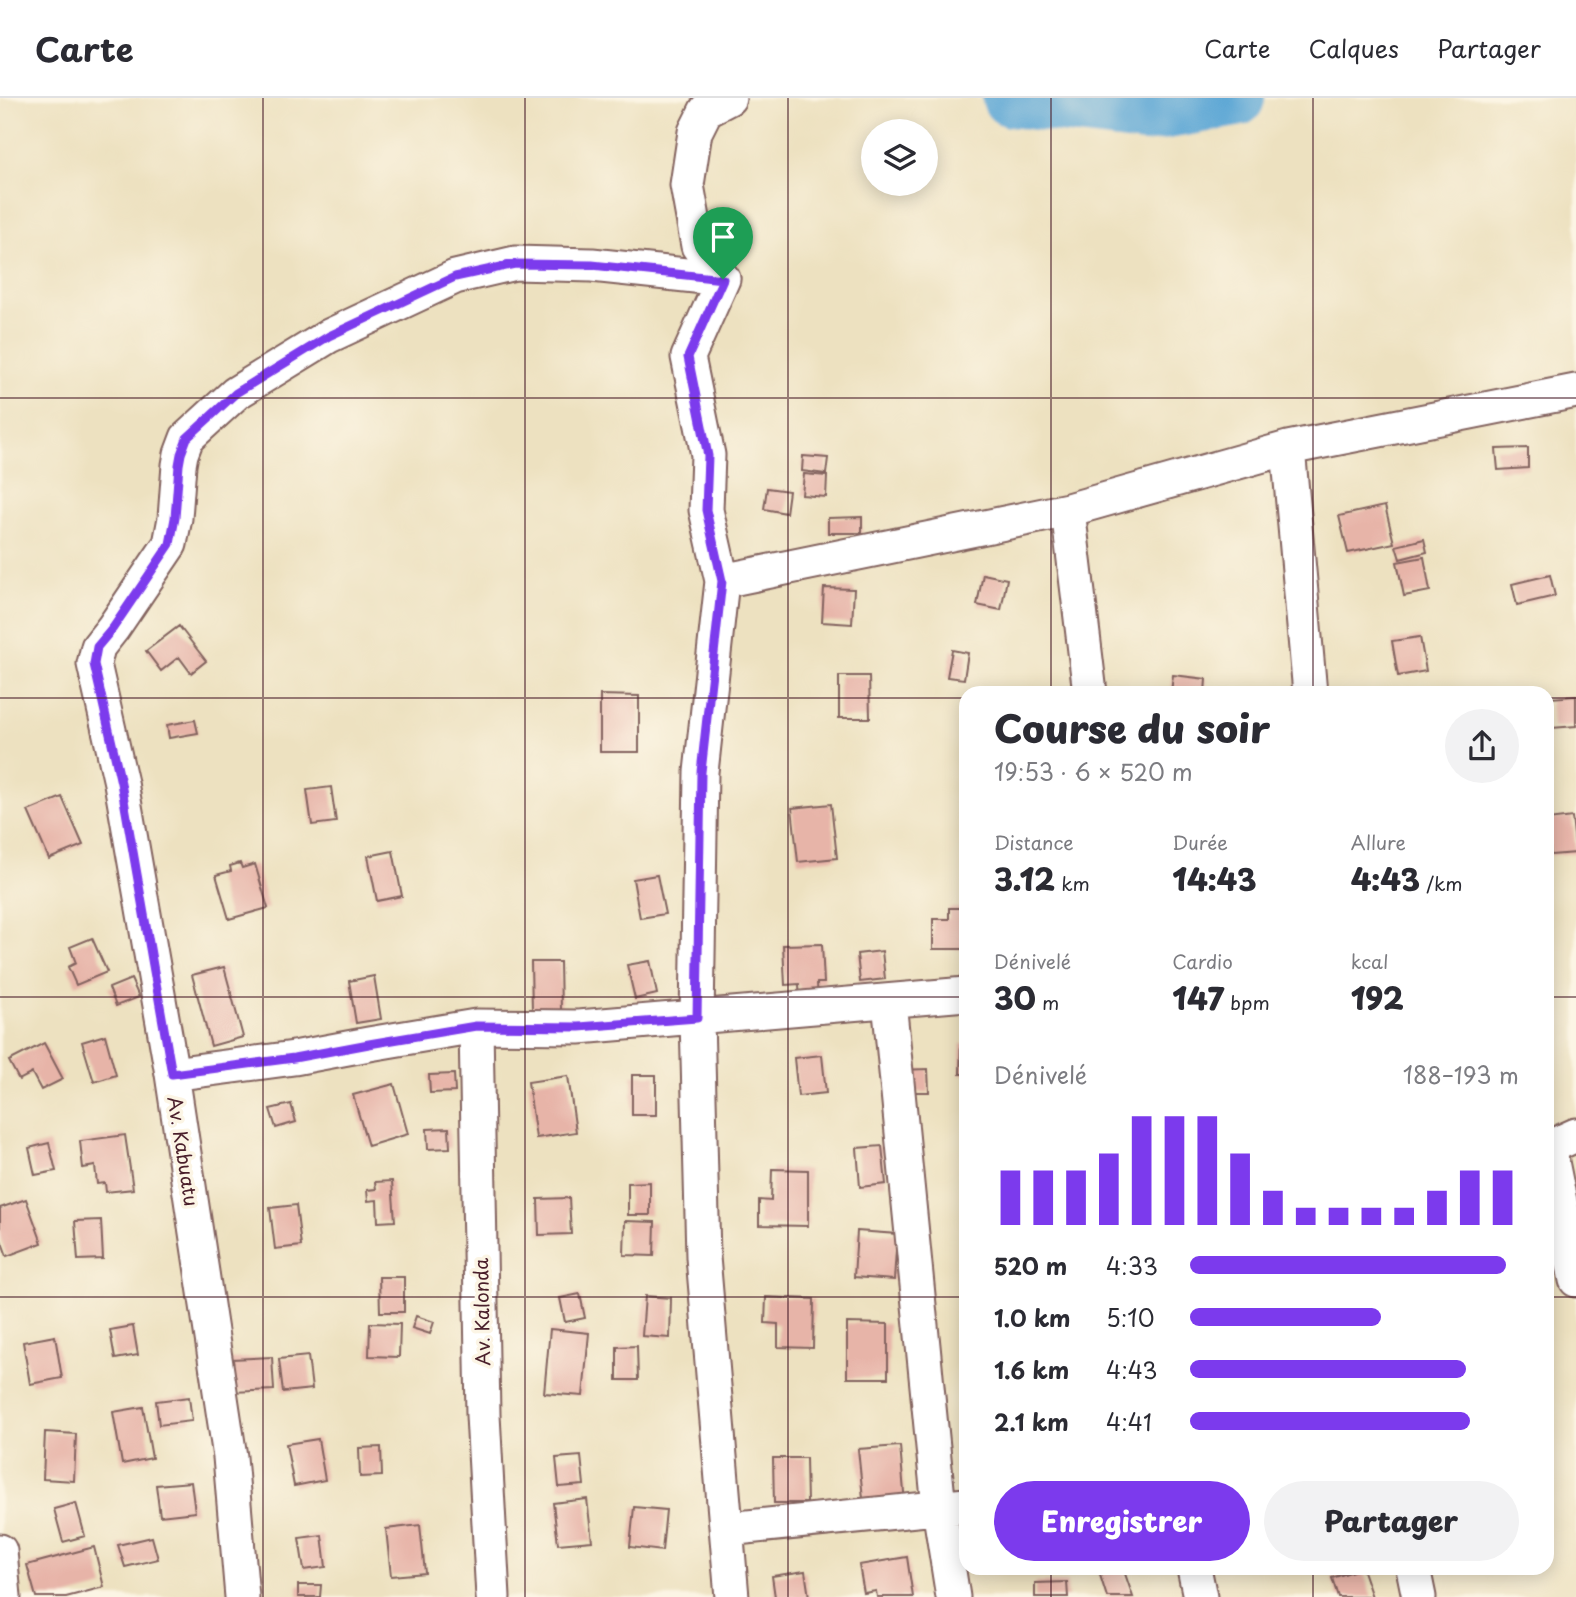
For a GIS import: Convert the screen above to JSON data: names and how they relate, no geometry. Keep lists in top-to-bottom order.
{
  "streets": {
    "street": ["Av. Kabuatu", "Av. Kalonda"]
  },
  "page": {
    "header": "Carte",
    "nav": ["Carte", "Calques", "Partager"],
    "heading": ["Course du soir", "19:53 · 6 × 520 m"],
    "stats": [
      ["Distance", "3.12 km"],
      ["Durée", "14:43"],
      ["Allure", "4:43 /km"],
      ["Dénivelé", "30 m"],
      ["Cardio", "147 bpm"],
      ["kcal", "192"]
    ],
    "chart": ["Dénivelé", "188–193 m"],
    "list": [
      {
        "name": "520 m",
        "note": "4:33"
      },
      {
        "name": "1.0 km",
        "note": "5:10"
      },
      {
        "name": "1.6 km",
        "note": "4:43"
      },
      {
        "name": "2.1 km",
        "note": "4:41"
      }
    ],
    "buttons": ["Enregistrer", "Partager"]
  }
}
